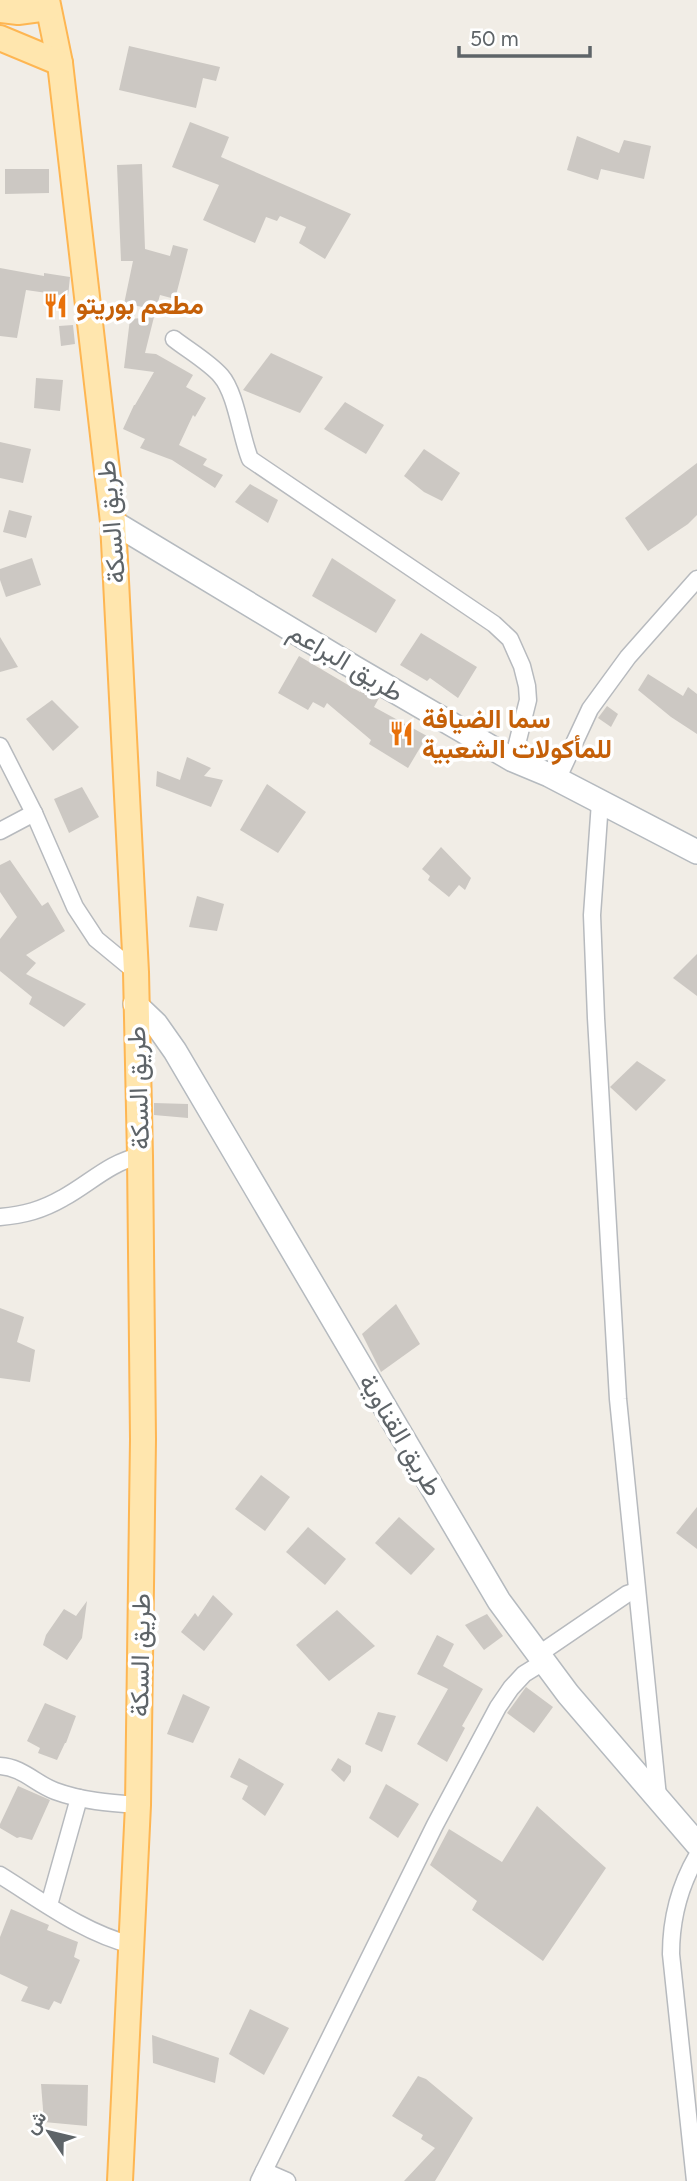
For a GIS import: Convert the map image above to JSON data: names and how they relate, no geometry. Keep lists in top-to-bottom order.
{
  "streets": {
    "main road": ["طريق السكة"],
    "street": ["طريق البراعم", "طريق القناوية"]
  },
  "crossings": [
    ["طريق السكة", "طريق البراعم"],
    ["طريق السكة", "طريق القناوية"]
  ],
  "places": {
    "restaurant": ["مطعم بوريتو", "سما الضيافة للمأكولات الشعبية"]
  },
  "scale_bar": "50 m",
  "north": "top left"
}
